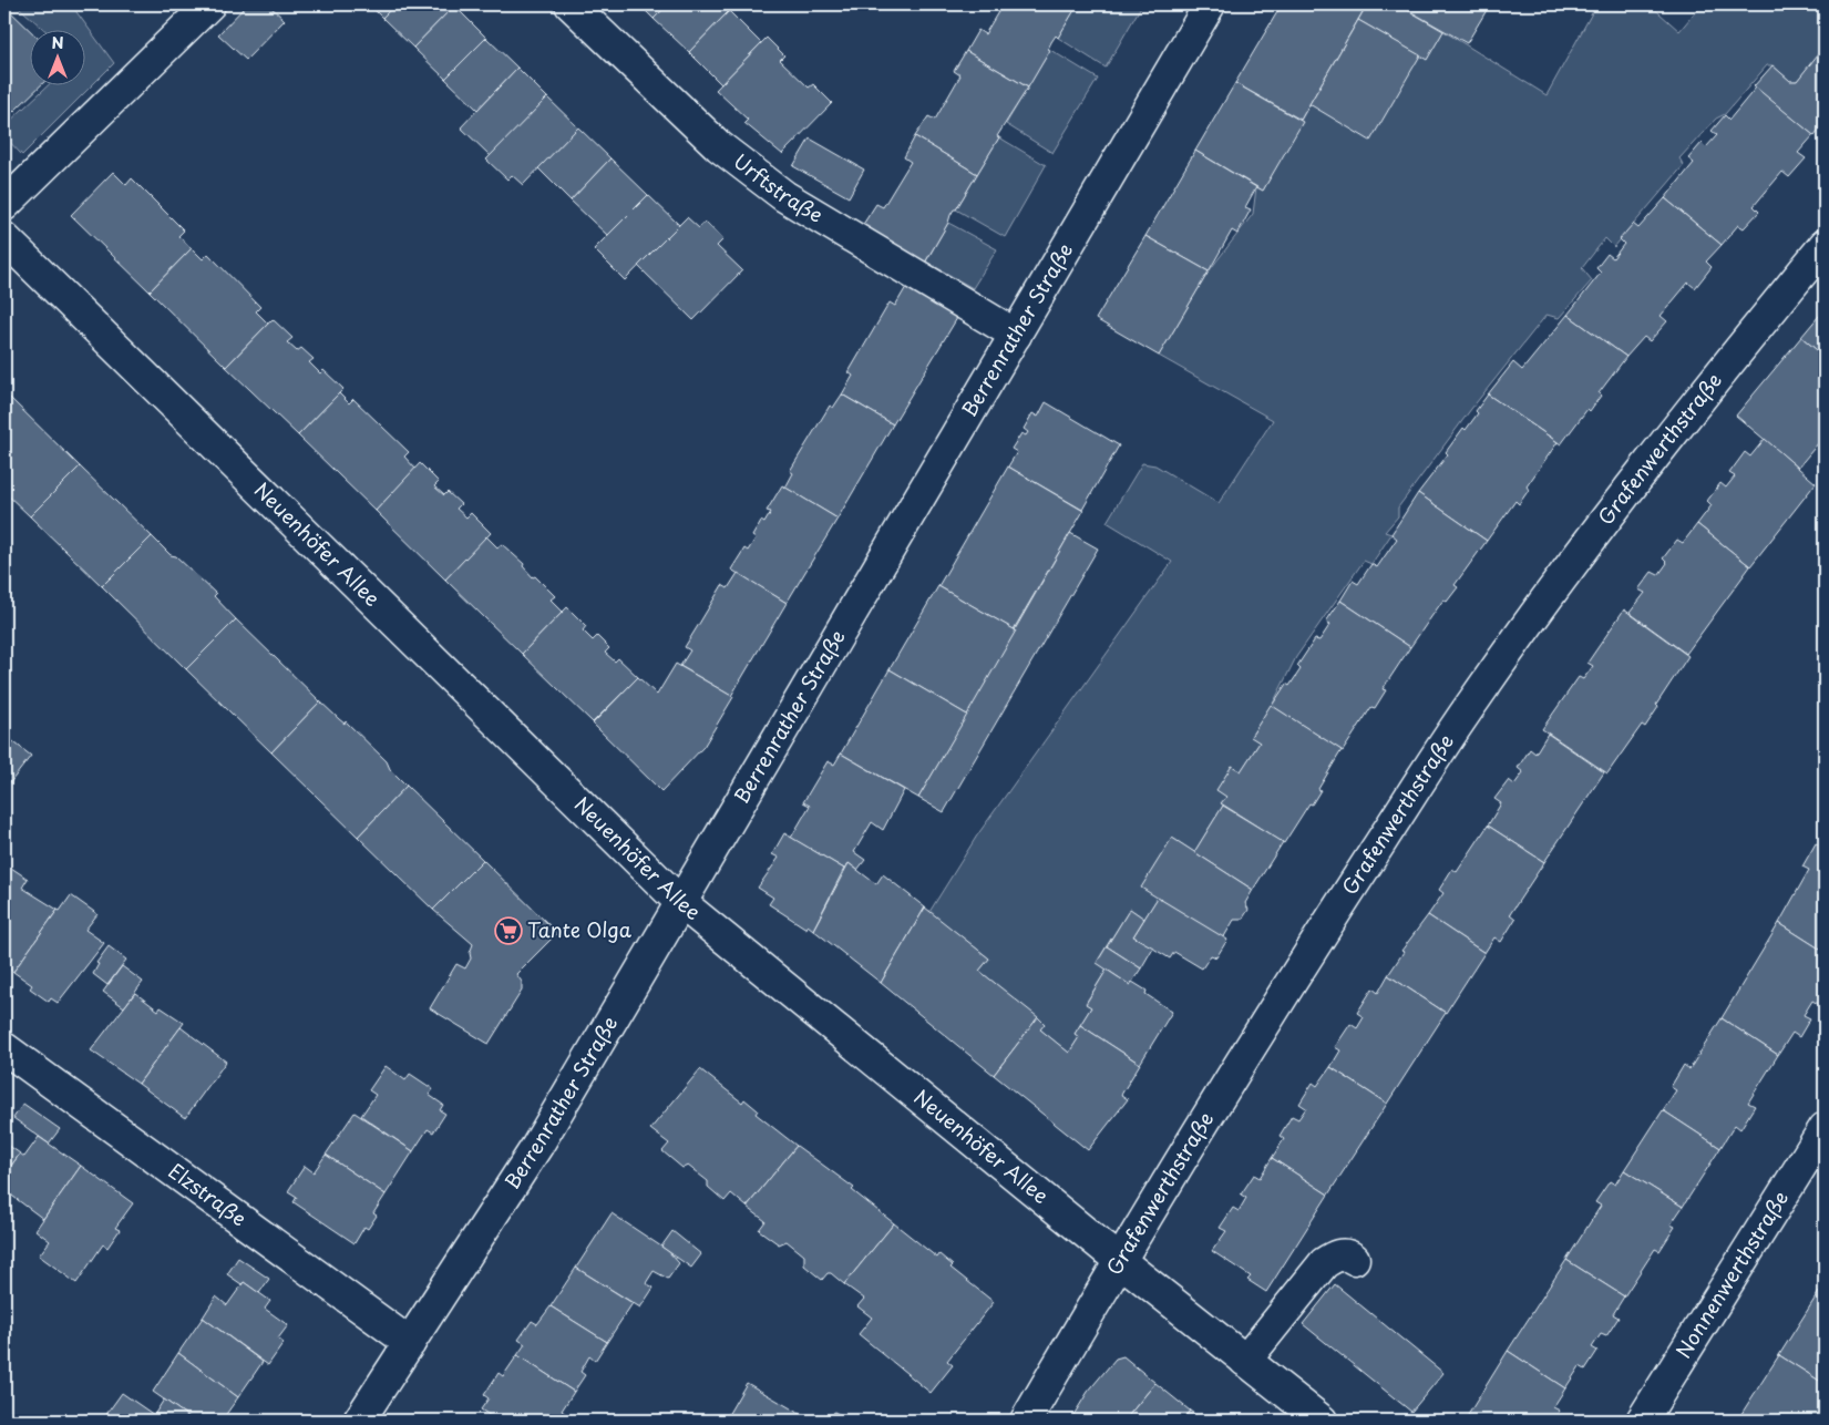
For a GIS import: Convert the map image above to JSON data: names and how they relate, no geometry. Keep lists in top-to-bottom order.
{
  "streets": {
    "street": [
      "Urftstraße",
      "Berrenrather Straße",
      "Grafenwerthstraße",
      "Neuenhöfer Allee",
      "Elzstraße",
      "Nonnenwerthstraße"
    ]
  },
  "crossings": [
    ["Urftstraße", "Berrenrather Straße"],
    ["Berrenrather Straße", "Neuenhöfer Allee"],
    ["Berrenrather Straße", "Elzstraße"],
    ["Grafenwerthstraße", "Neuenhöfer Allee"]
  ],
  "places": {
    "supermarket": ["Tante Olga"]
  },
  "north": "top"
}
